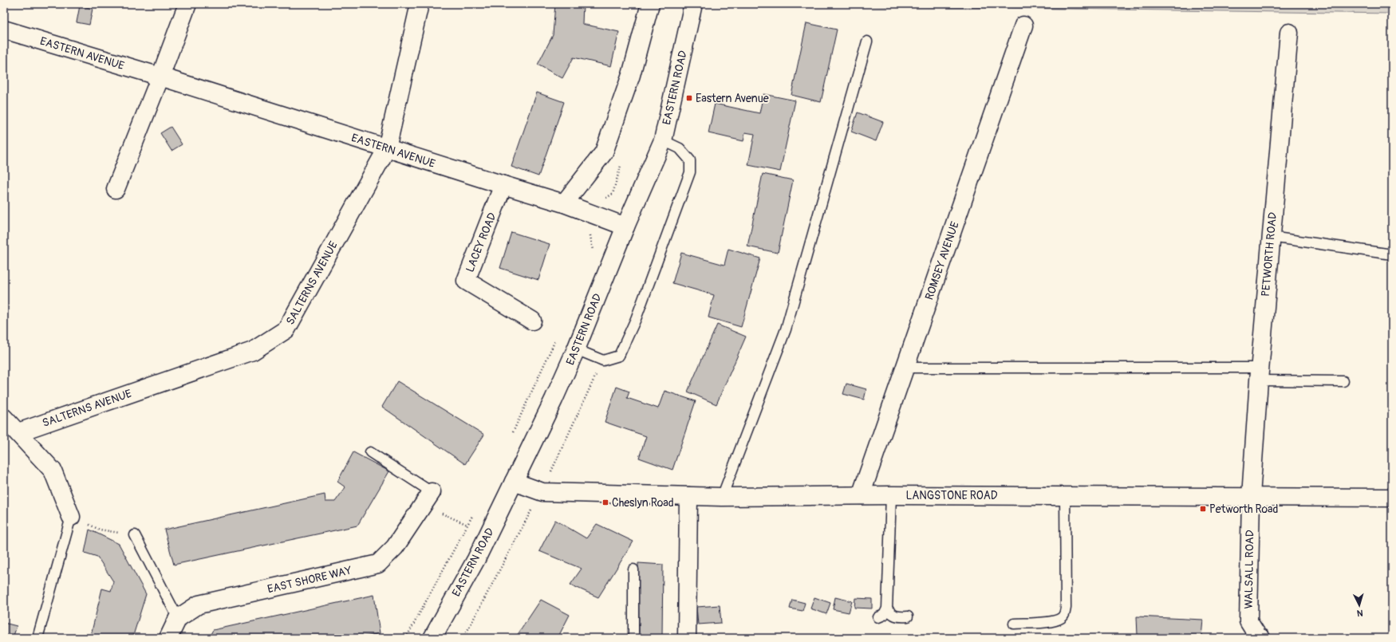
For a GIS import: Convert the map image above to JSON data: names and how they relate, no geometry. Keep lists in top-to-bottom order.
{
  "streets": {
    "street": [
      "EASTERN AVENUE",
      "EASTERN ROAD",
      "LACEY ROAD",
      "PETWORTH ROAD",
      "ROMSEY AVENUE",
      "SALTERNS AVENUE",
      "LANGSTONE ROAD",
      "WALSALL ROAD",
      "EAST SHORE WAY"
    ]
  },
  "crossings": [
    ["EASTERN AVENUE", "EASTERN ROAD"],
    ["EASTERN AVENUE", "LACEY ROAD"],
    ["EASTERN AVENUE", "SALTERNS AVENUE"],
    ["EASTERN ROAD", "LANGSTONE ROAD"],
    ["PETWORTH ROAD", "LANGSTONE ROAD"],
    ["PETWORTH ROAD", "WALSALL ROAD"],
    ["ROMSEY AVENUE", "LANGSTONE ROAD"],
    ["LANGSTONE ROAD", "WALSALL ROAD"]
  ],
  "places": {
    "transit": ["Eastern Avenue", "Cheslyn Road", "Petworth Road"]
  },
  "north": "bottom"
}
